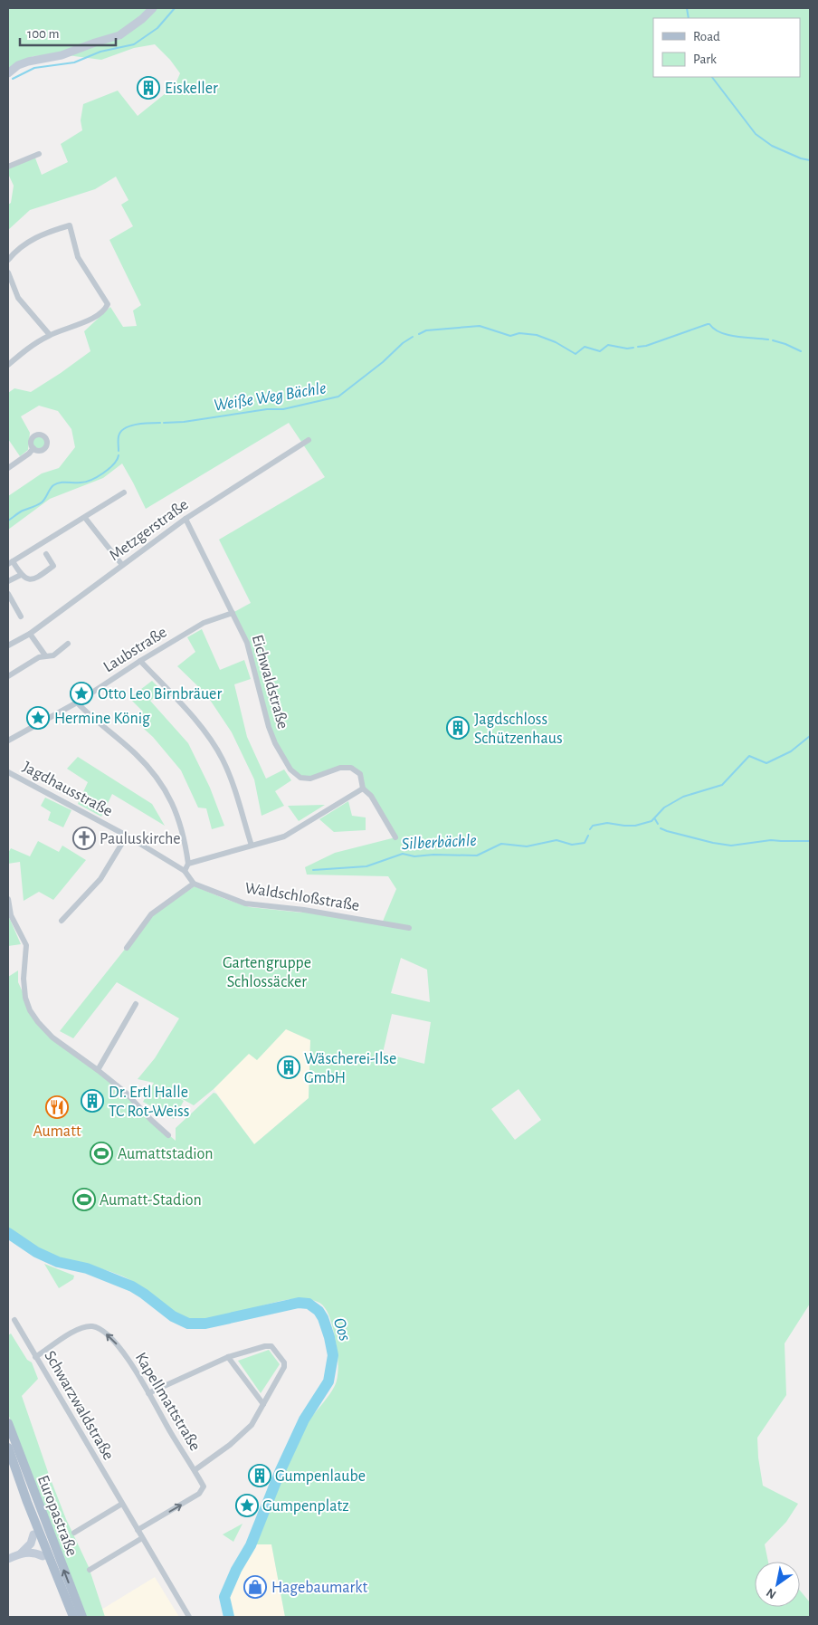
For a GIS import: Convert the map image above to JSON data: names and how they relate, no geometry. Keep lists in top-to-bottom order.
{
  "streets": {
    "main road": ["Europastraße"],
    "street": [
      "Metzgerstraße",
      "Laubstraße",
      "Eichwaldstraße",
      "Jagdhausstraße",
      "Waldschloßstraße",
      "Kapellmattstraße",
      "Schwarzwaldstraße"
    ]
  },
  "crossings": [
    ["Metzgerstraße", "Eichwaldstraße"],
    ["Laubstraße", "Eichwaldstraße"],
    ["Jagdhausstraße", "Waldschloßstraße"],
    ["Kapellmattstraße", "Schwarzwaldstraße"]
  ],
  "water": ["Weiße Weg Bächle", "Silberbächle", "Oos"],
  "parks": ["Gartengruppe Schlossäcker"],
  "places": {
    "building": [
      "Eiskeller",
      "Jagdschloss Schützenhaus",
      "Wäscherei-Ilse GmbH",
      "Dr. Ertl Halle TC Rot-Weiss",
      "Gumpenlaube"
    ],
    "place": ["Otto Leo Birnbräuer", "Hermine König", "Gumpenplatz"],
    "church": ["Pauluskirche"],
    "restaurant": ["Aumatt"],
    "sports": ["Aumattstadion", "Aumatt-Stadion"],
    "shop": ["Hagebaumarkt"]
  },
  "legend": ["Road", "Park"],
  "scale_bar": "100 m",
  "north": "bottom left"
}
